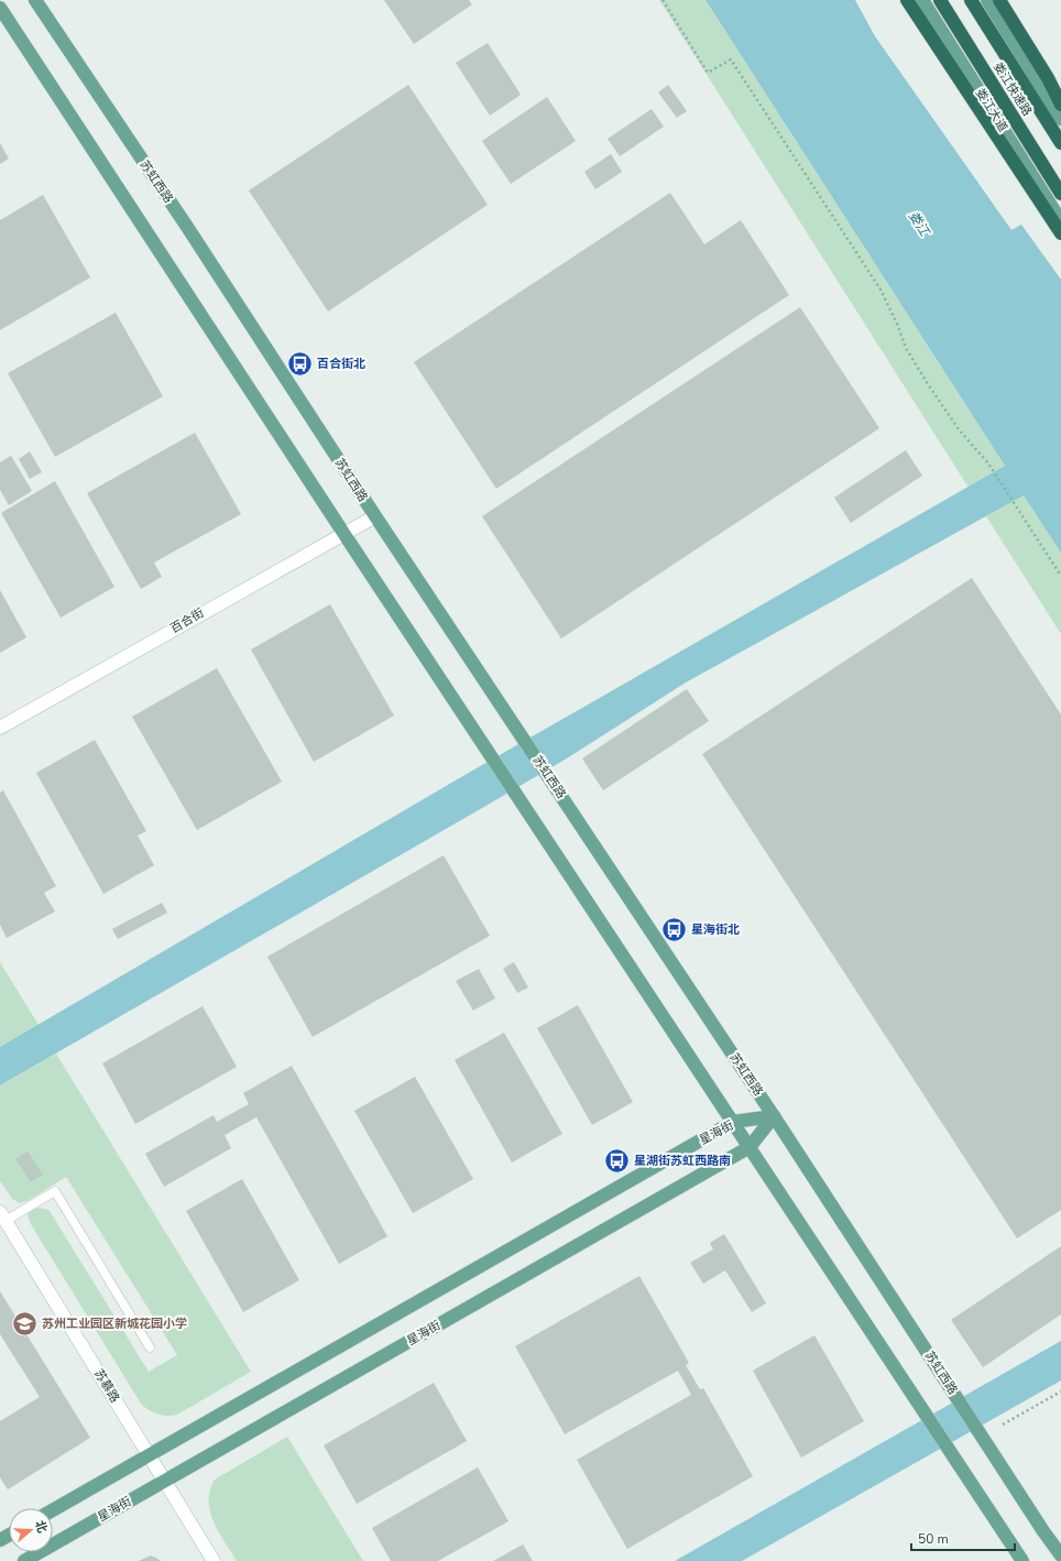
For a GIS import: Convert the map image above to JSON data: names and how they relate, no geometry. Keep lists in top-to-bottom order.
{
  "streets": {
    "highway": ["娄江快速路"],
    "main road": ["娄江大道", "苏虹西路", "星海街"],
    "street": ["百合街", "苏慕路"]
  },
  "crossings": [
    ["苏虹西路", "百合街"],
    ["苏虹西路", "星海街"],
    ["星海街", "苏慕路"]
  ],
  "water": ["娄江"],
  "places": {
    "bus stop": ["百合街北", "星海街北", "星湖街苏虹西路南"],
    "school or university": ["苏州工业园区新城花园小学"]
  },
  "scale_bar": "50 m",
  "north": "right"
}
